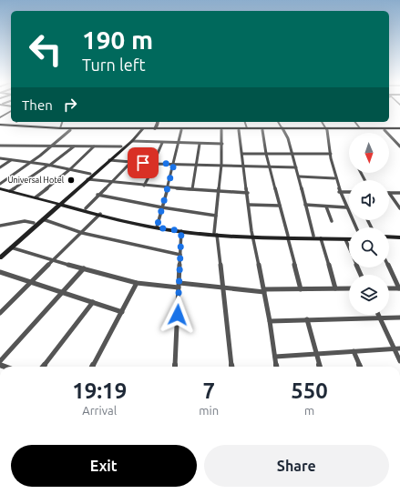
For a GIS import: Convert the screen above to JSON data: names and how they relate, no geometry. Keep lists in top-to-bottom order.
{
  "places": ["Universal Hotel"],
  "north": "bottom",
  "page": {
    "turn": ["190 m", "Turn left"],
    "then": "Then",
    "eta": [
      "19:19",
      "Arrival",
      "7",
      "min",
      "550",
      "m"
    ],
    "buttons": ["Exit", "Share"]
  }
}
